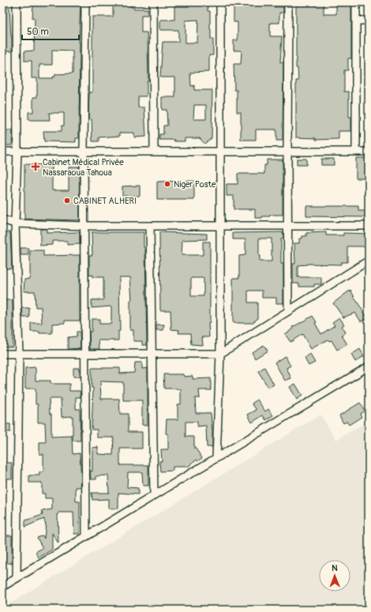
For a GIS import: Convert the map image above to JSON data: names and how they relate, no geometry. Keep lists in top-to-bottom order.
{
  "places": {
    "health": ["Cabinet Médical Privée Nassaraoua Tahoua"],
    "other": ["Niger Poste", "CABINET ALHERI"]
  },
  "scale_bar": "50 m",
  "north": "top"
}
